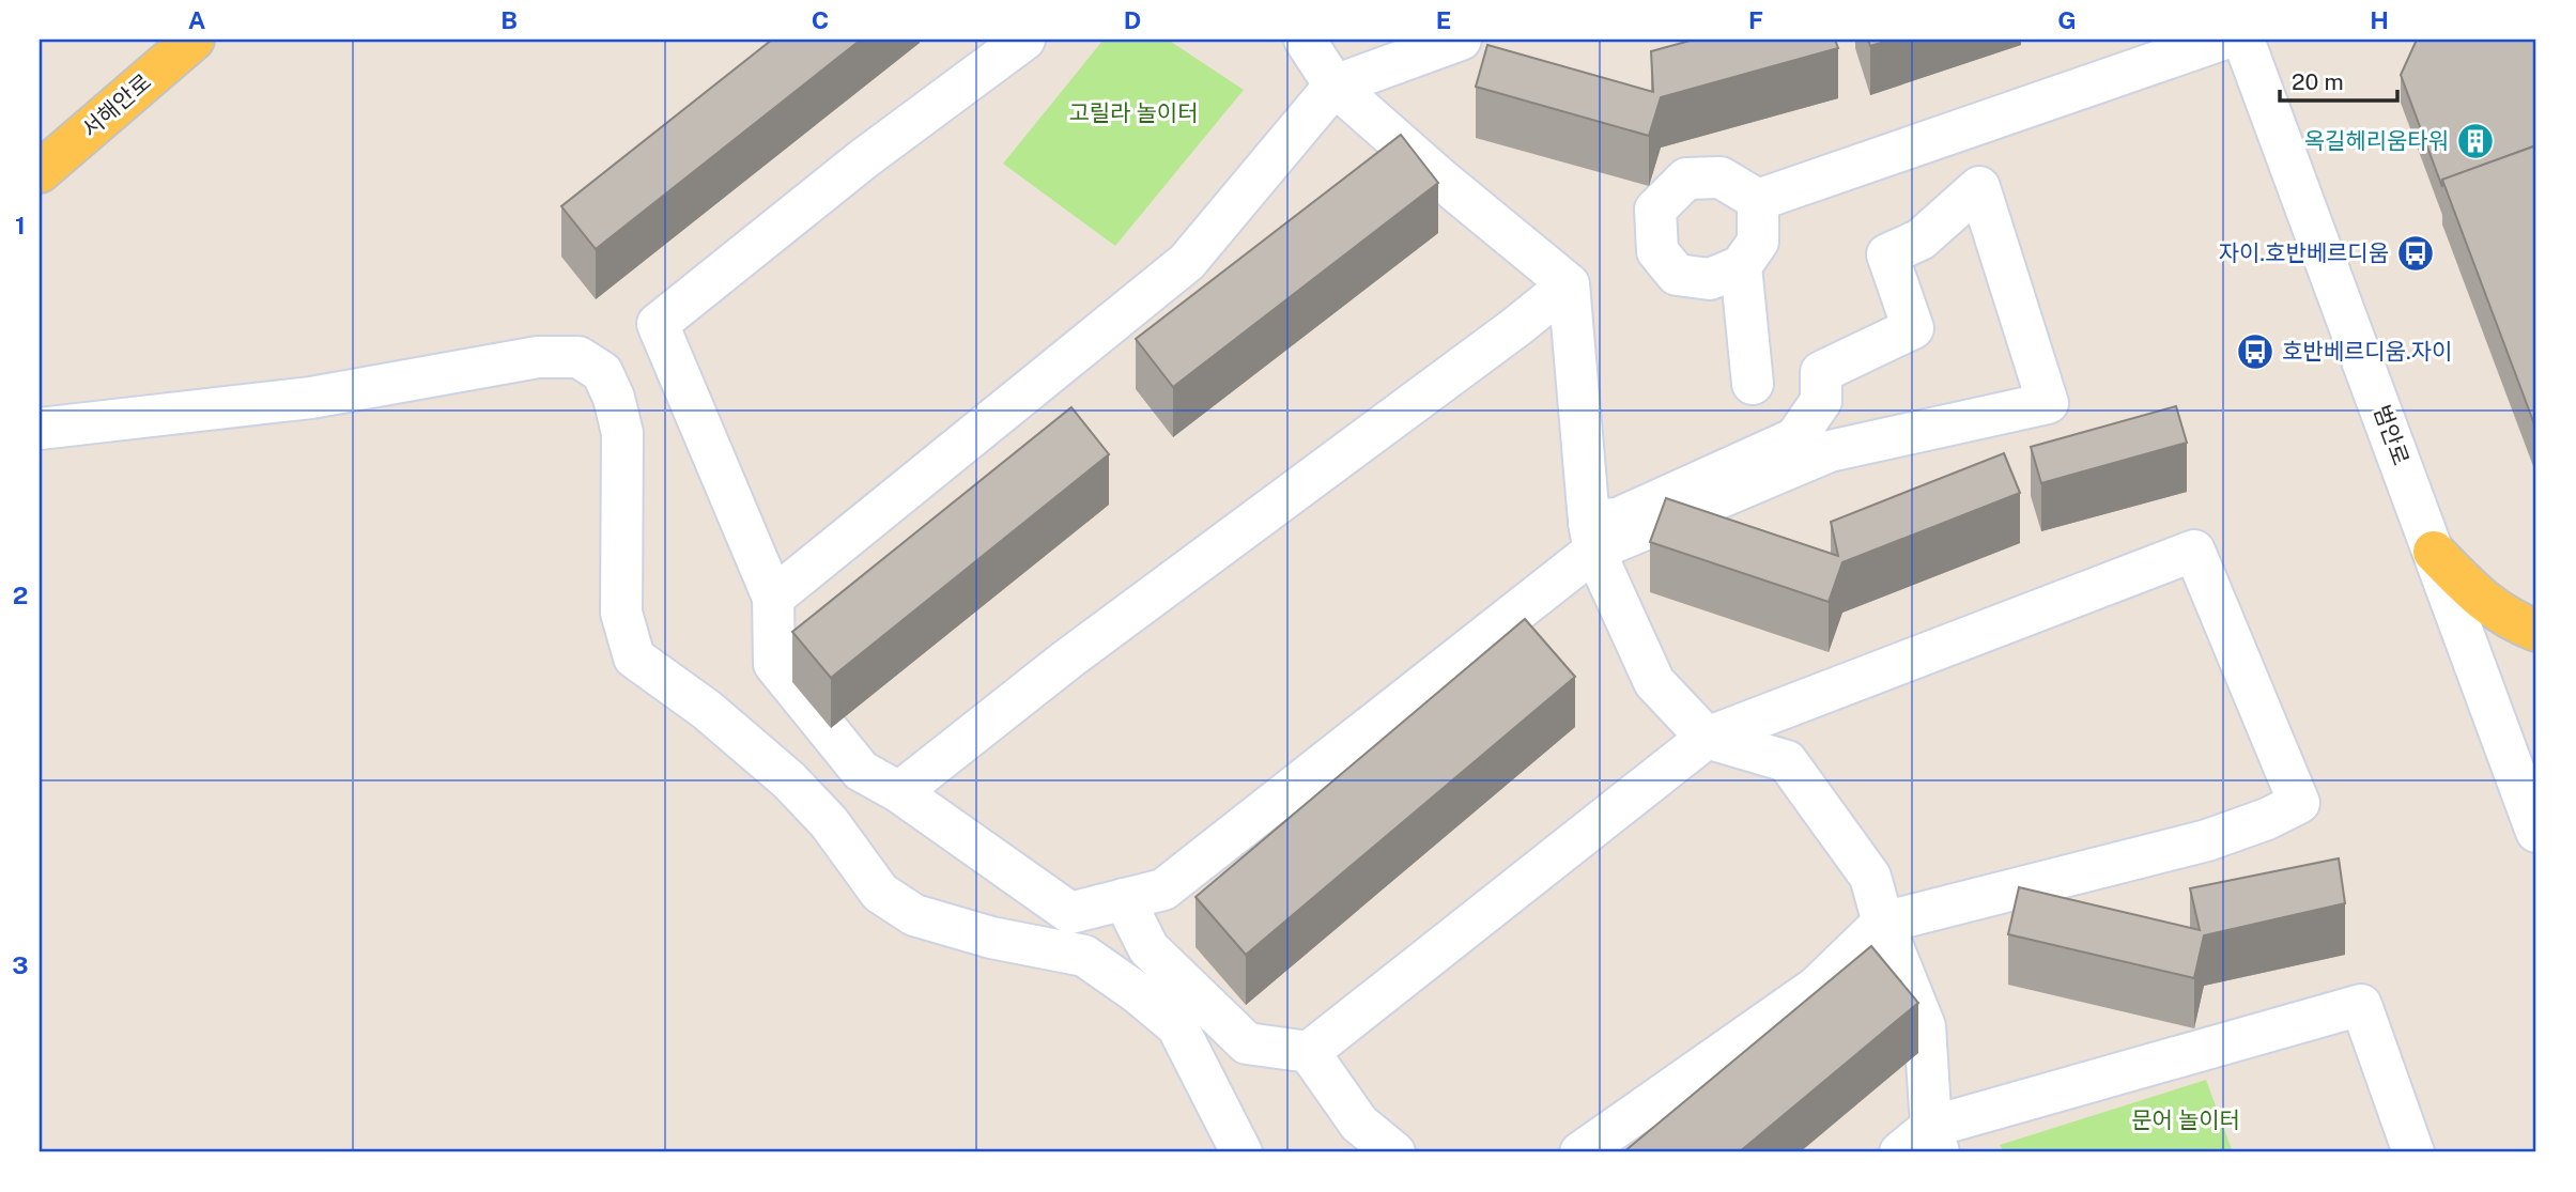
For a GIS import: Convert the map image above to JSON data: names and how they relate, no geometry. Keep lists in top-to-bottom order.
{
  "streets": {
    "main road": ["서해안로"],
    "street": ["범안로"]
  },
  "parks": ["고릴라 놀이터", "문어 놀이터"],
  "places": {
    "building": ["옥길헤리움타워"],
    "bus stop": ["자이.호반베르디움", "호반베르디움.자이"]
  },
  "scale_bar": "20 m",
  "grid": {
    "columns": [
      "A",
      "B",
      "C",
      "D",
      "E",
      "F",
      "G",
      "H"
    ],
    "rows": ["1", "2", "3"]
  }
}
